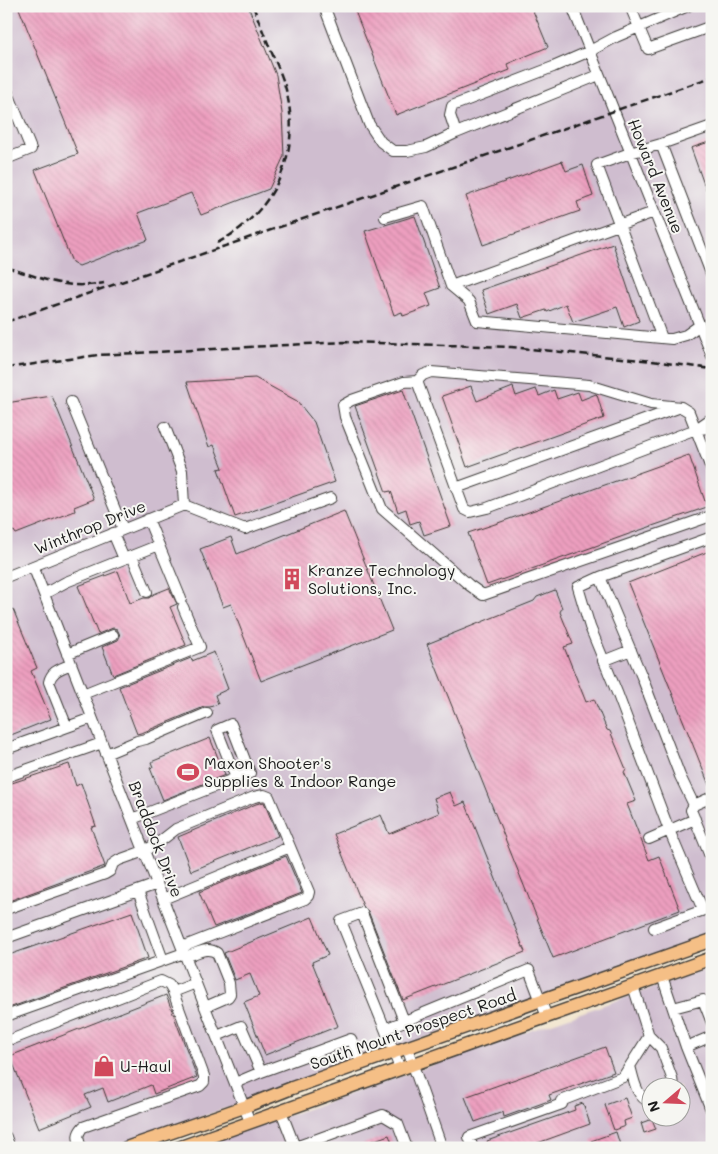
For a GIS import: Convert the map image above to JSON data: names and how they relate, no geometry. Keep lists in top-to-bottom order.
{
  "streets": {
    "main road": ["South Mount Prospect Road"],
    "street": ["Howard Avenue", "Winthrop Drive", "Braddock Drive"]
  },
  "crossings": [
    ["Winthrop Drive", "Braddock Drive"],
    ["Braddock Drive", "South Mount Prospect Road"]
  ],
  "places": {
    "building": ["Kranze Technology Solutions, Inc."],
    "sports": ["Maxon Shooter's Supplies & Indoor Range"],
    "shop": ["U-Haul"]
  },
  "north": "left"
}
